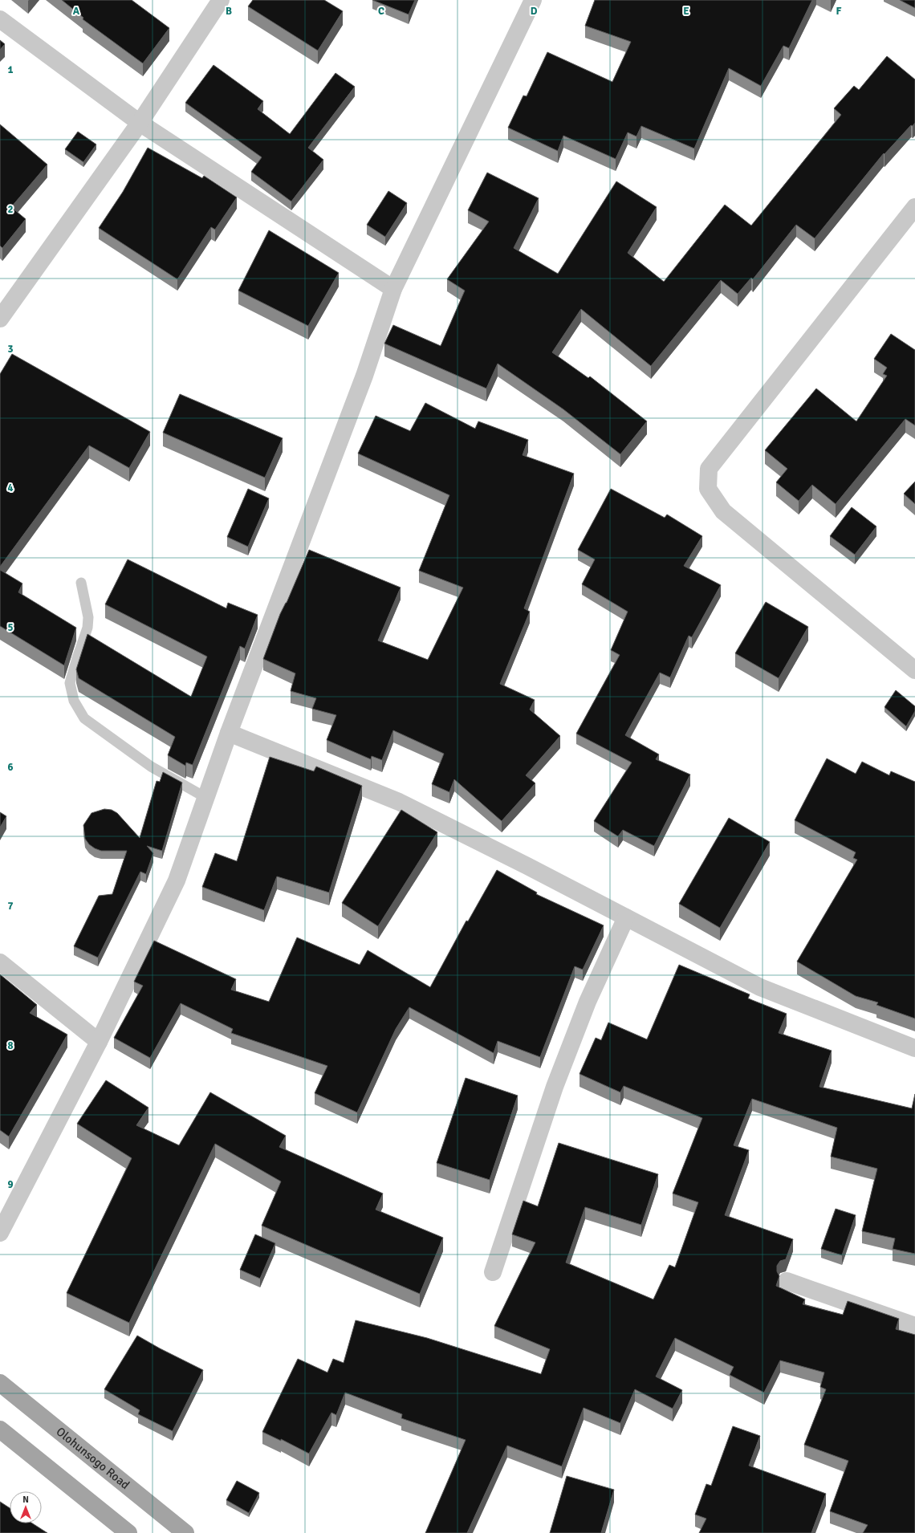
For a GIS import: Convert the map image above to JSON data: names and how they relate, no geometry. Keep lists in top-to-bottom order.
{
  "streets": {
    "main road": ["Olohunsogo Road"]
  },
  "north": "top",
  "grid": {
    "columns": [
      "A",
      "B",
      "C",
      "D",
      "E",
      "F"
    ],
    "rows": [
      "1",
      "2",
      "3",
      "4",
      "5",
      "6",
      "7",
      "8",
      "9"
    ]
  }
}
